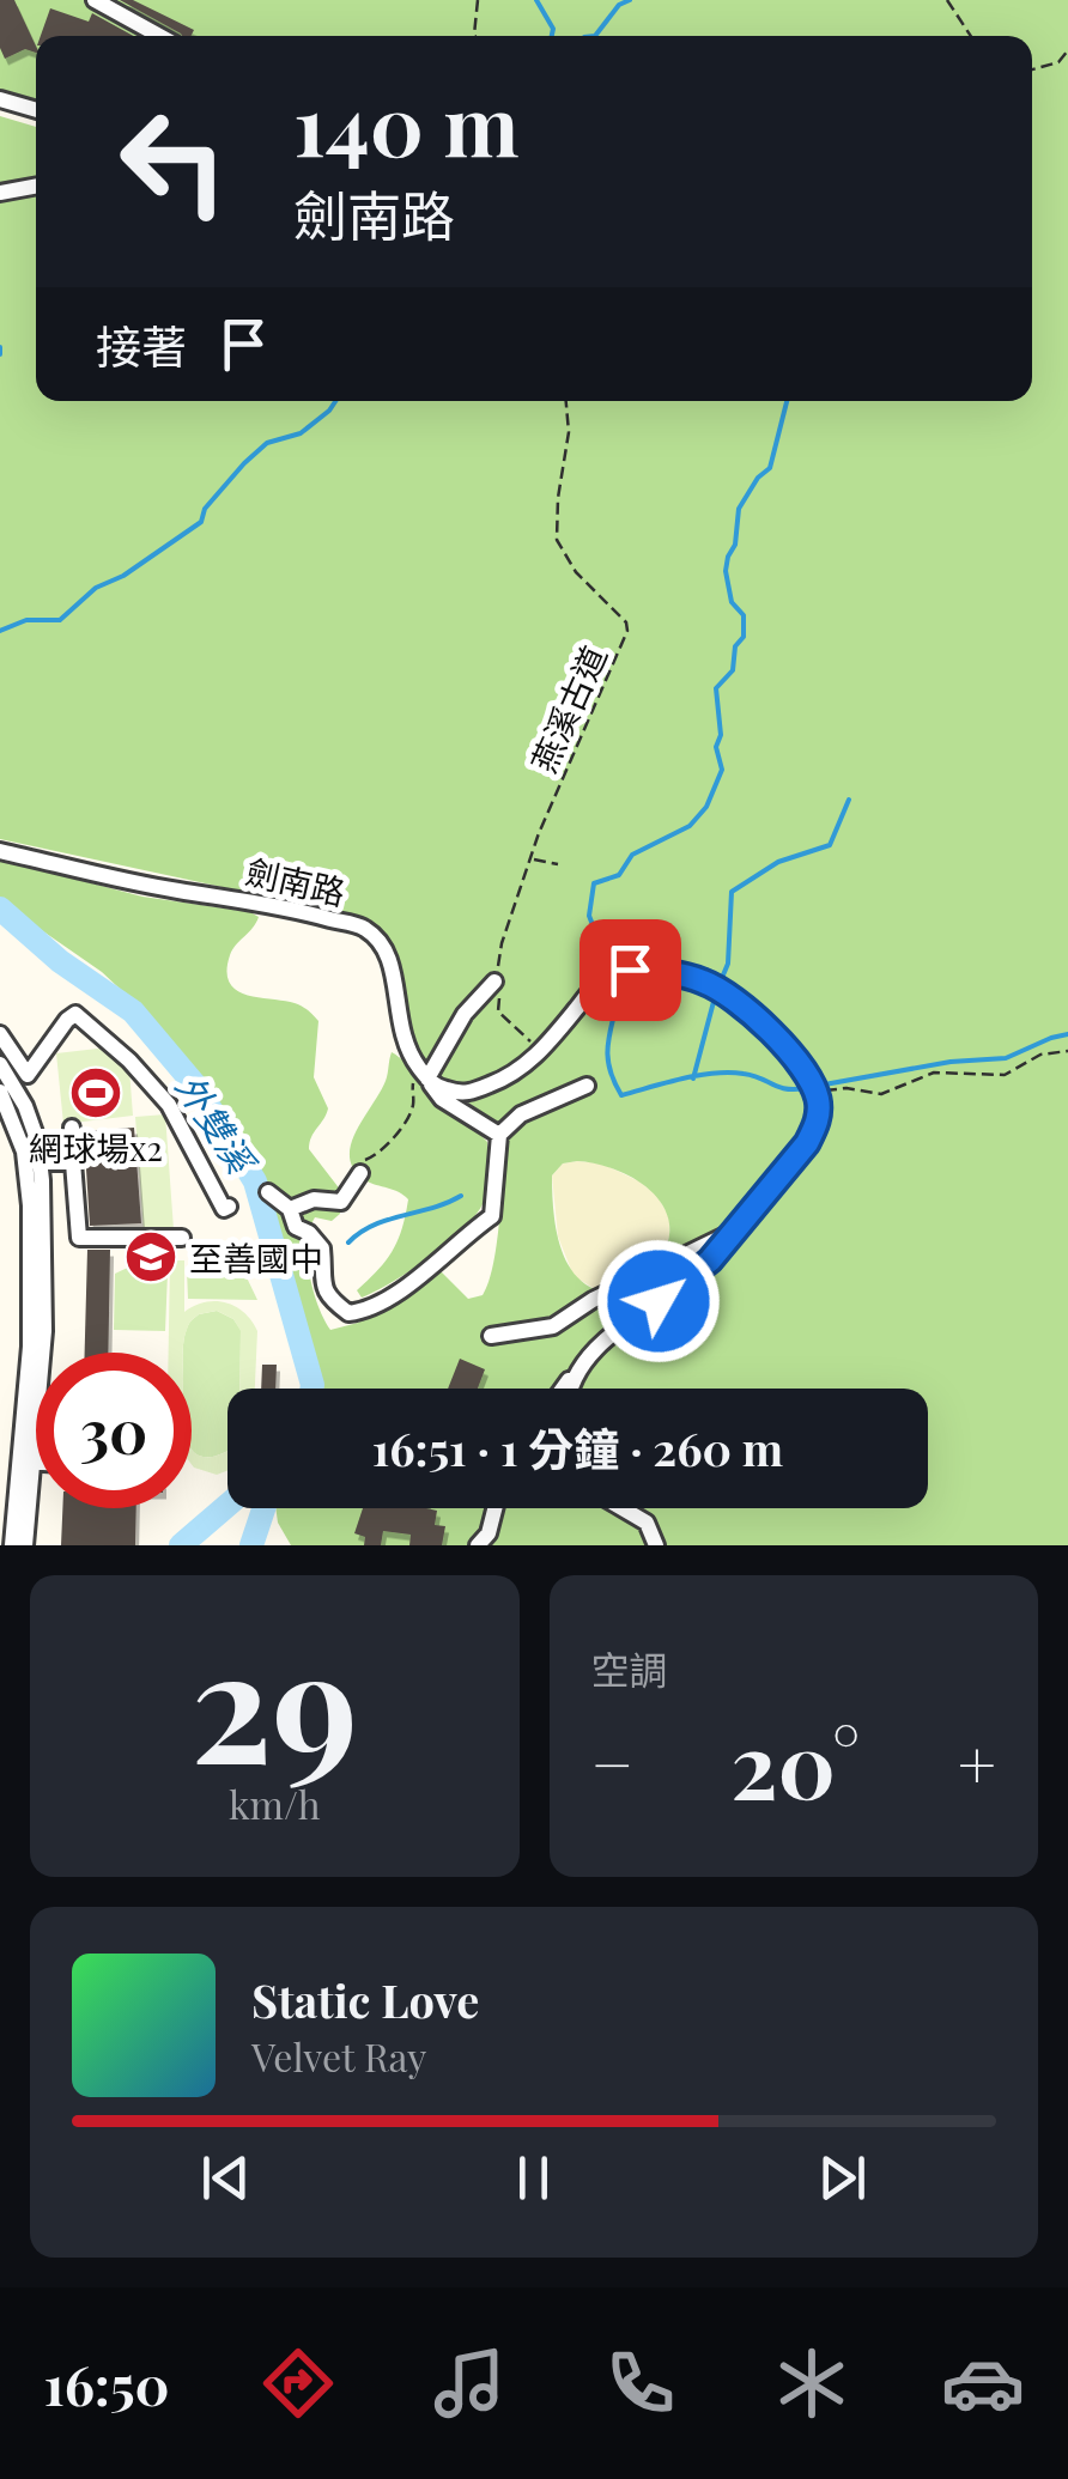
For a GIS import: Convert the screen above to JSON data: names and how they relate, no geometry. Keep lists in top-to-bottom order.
{
  "streets": {
    "street": ["劍南路"],
    "path": ["燕溪古道"]
  },
  "water": ["外雙溪"],
  "places": {
    "sports": ["網球場x2"],
    "school or university": ["至善國中"]
  },
  "page": {
    "turn": ["140 m", "劍南路"],
    "then": "接著",
    "limit": "30",
    "trip": "16:51 · 1 分鐘 · 260 m",
    "tile": [
      ["29", "km/h"],
      "空調"
    ],
    "heat": ["−", "20°", "+"],
    "song": ["Static Love", "Velvet Ray"],
    "tabs": "16:50"
  }
}
